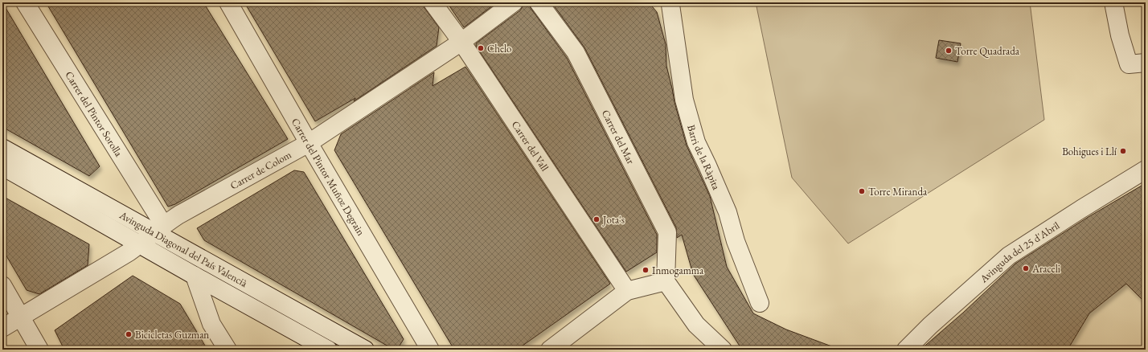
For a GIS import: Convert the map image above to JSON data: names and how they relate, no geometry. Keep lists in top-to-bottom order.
{
  "streets": {
    "street": [
      "Carrer del Pintor Sorolla",
      "Carrer del Mar",
      "Carrer del Vall",
      "Barri de la Ràpita",
      "Carrer de Colom",
      "Carrer del Pintor Muñoz Degrain",
      "Avinguda Diagonal del País Valencià",
      "Avinguda del 25 d'Abril"
    ]
  },
  "crossings": [
    ["Carrer del Pintor Sorolla", "Carrer de Colom"],
    ["Carrer del Pintor Sorolla", "Avinguda Diagonal del País Valencià"],
    ["Carrer del Vall", "Carrer de Colom"],
    ["Carrer de Colom", "Carrer del Pintor Muñoz Degrain"],
    ["Carrer de Colom", "Avinguda Diagonal del País Valencià"]
  ],
  "places": [
    "Chelo",
    "Torre Quadrada",
    "Bohigues i Llí",
    "Torre Miranda",
    "Jota's",
    "Araceli",
    "Inmogamma",
    "Bicicletas Guzman"
  ]
}
